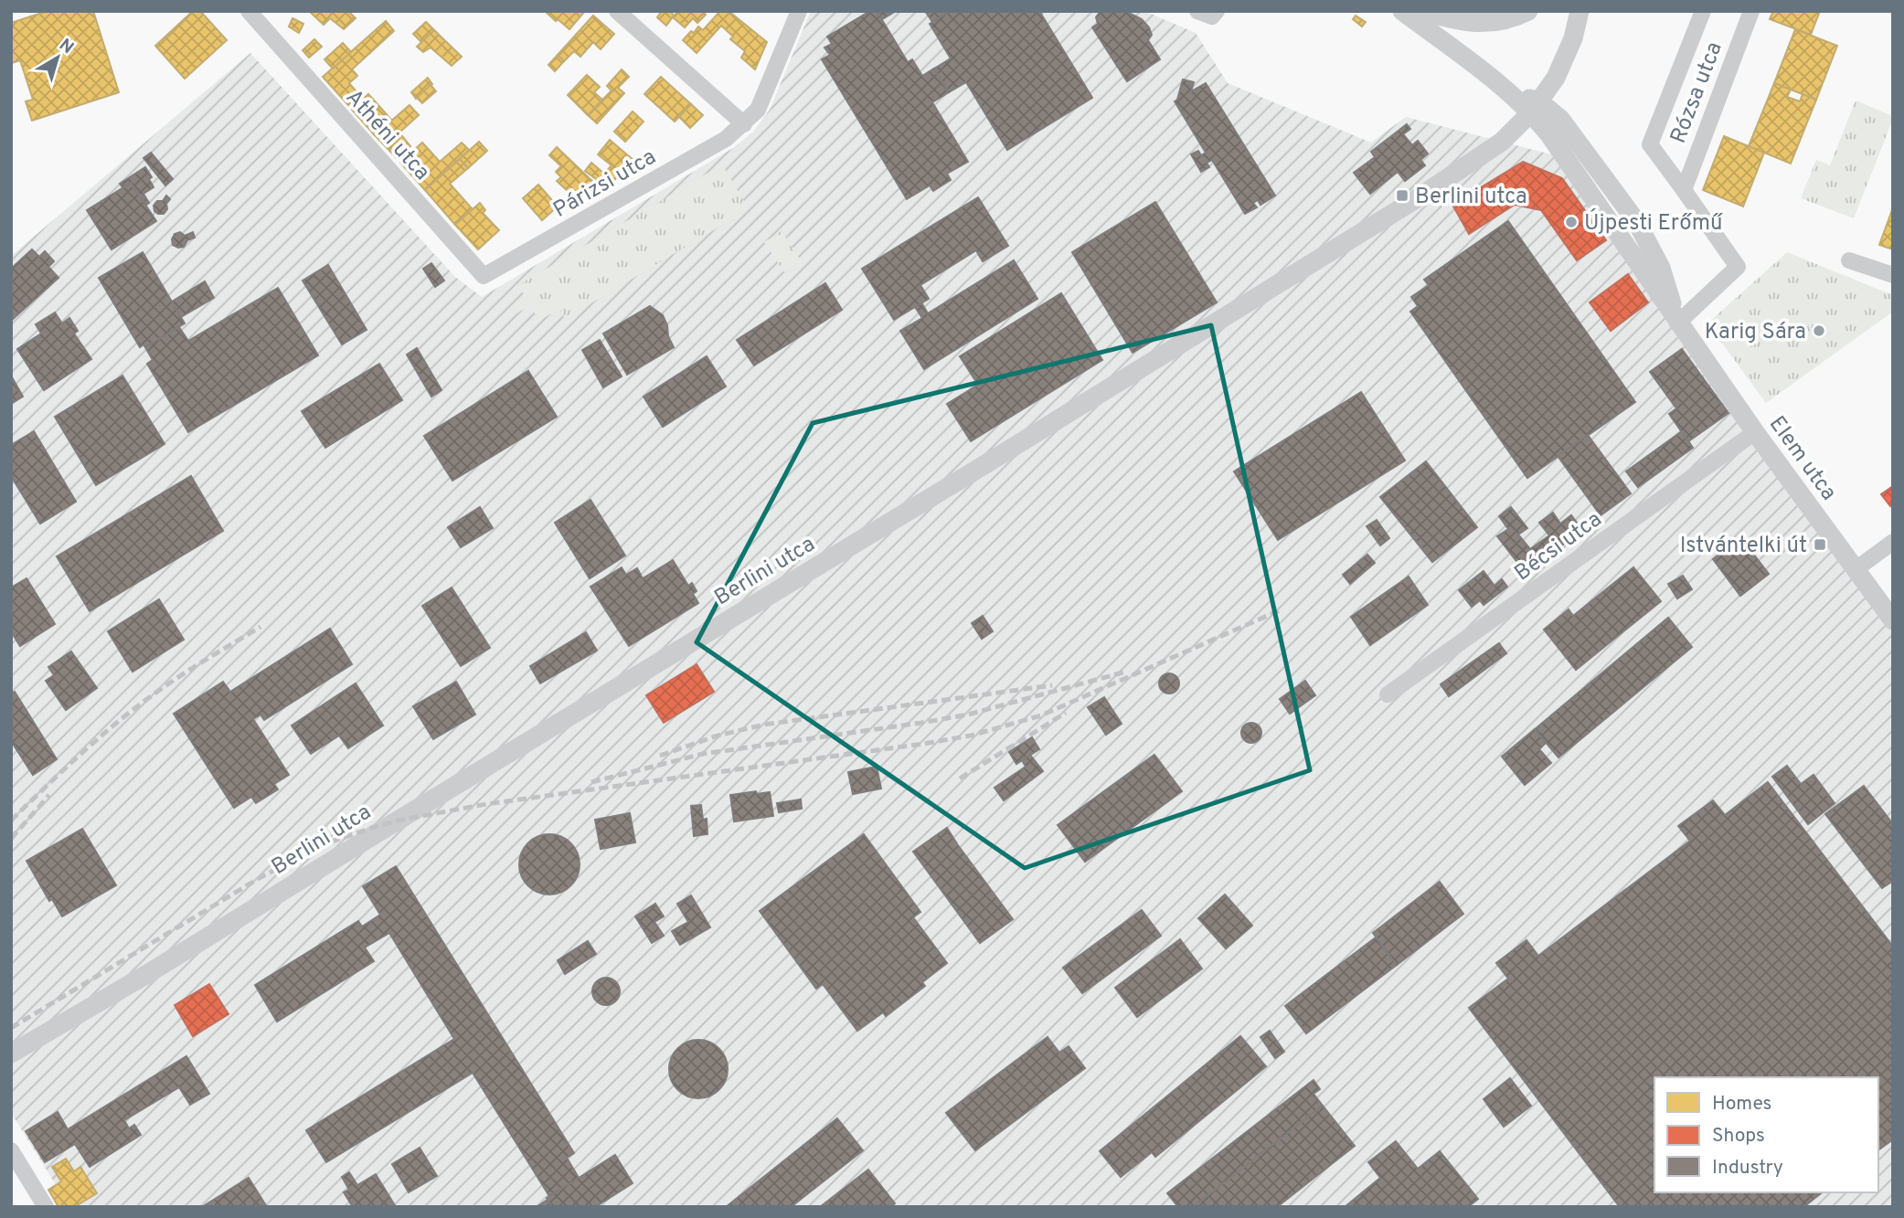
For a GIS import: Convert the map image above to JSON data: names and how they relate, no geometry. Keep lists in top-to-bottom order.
{
  "streets": {
    "street": [
      "Rózsa utca",
      "Athéni utca",
      "Párizsi utca",
      "Elem utca",
      "Bécsi utca",
      "Berlini utca"
    ]
  },
  "crossings": [
    ["Rózsa utca", "Elem utca"],
    ["Athéni utca", "Párizsi utca"],
    ["Elem utca", "Bécsi utca"],
    ["Elem utca", "Berlini utca"]
  ],
  "places": {
    "transit": ["Berlini utca", "Istvántelki út"],
    "other": ["Újpesti Erőmű", "Karig Sára"]
  },
  "legend": ["Homes", "Shops", "Industry"],
  "north": "top right"
}
